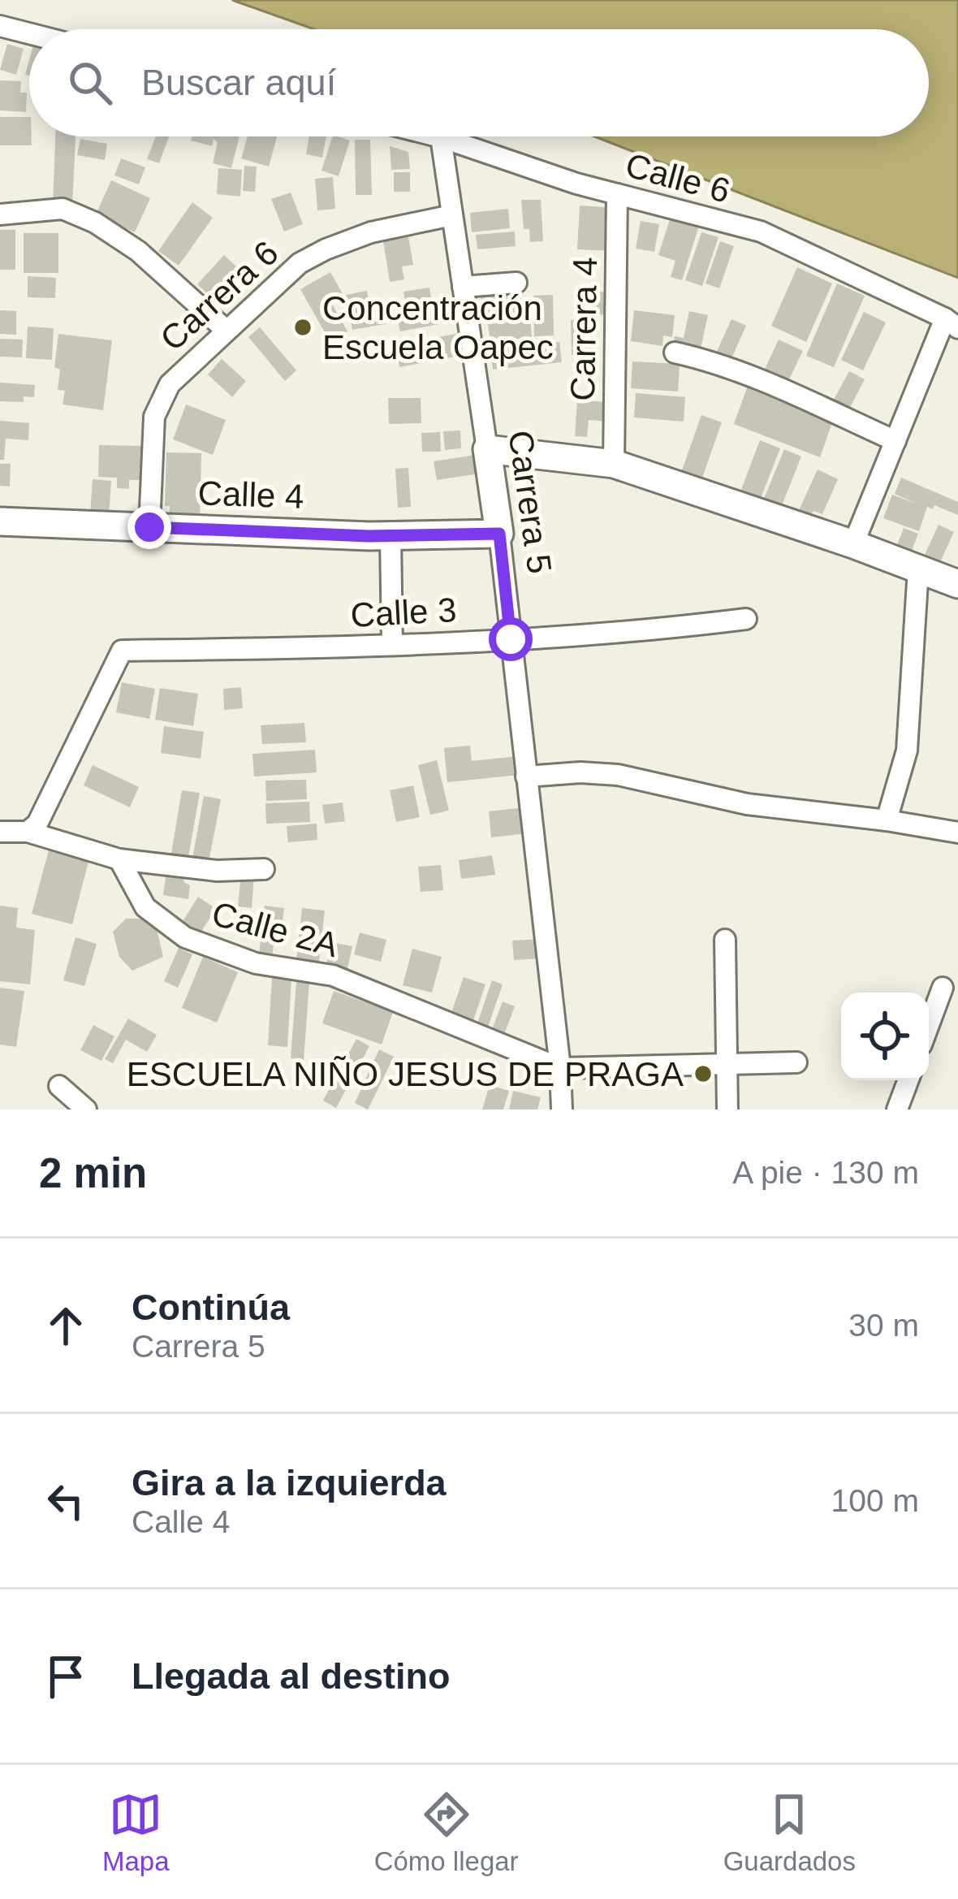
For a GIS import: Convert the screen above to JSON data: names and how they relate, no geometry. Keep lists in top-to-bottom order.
{
  "streets": {
    "street": [
      "Calle 6",
      "Carrera 6",
      "Carrera 4",
      "Calle 4",
      "Carrera 5",
      "Calle 3",
      "Calle 2A"
    ]
  },
  "crossings": [
    ["Calle 6", "Carrera 4"],
    ["Calle 6", "Carrera 5"],
    ["Carrera 6", "Calle 4"],
    ["Carrera 6", "Carrera 5"],
    ["Calle 4", "Carrera 5"],
    ["Carrera 5", "Calle 3"],
    ["Carrera 5", "Calle 2A"]
  ],
  "places": ["Concentración Escuela Oapec", "ESCUELA NIÑO JESUS DE PRAGA"],
  "page": {
    "search": "Buscar aquí",
    "heading": ["2 min", "A pie · 130 m"],
    "list": [
      ["Continúa", "Carrera 5", "30 m"],
      ["Gira a la izquierda", "Calle 4", "100 m"],
      "Llegada al destino"
    ],
    "nav": ["Mapa", "Cómo llegar", "Guardados"]
  }
}
